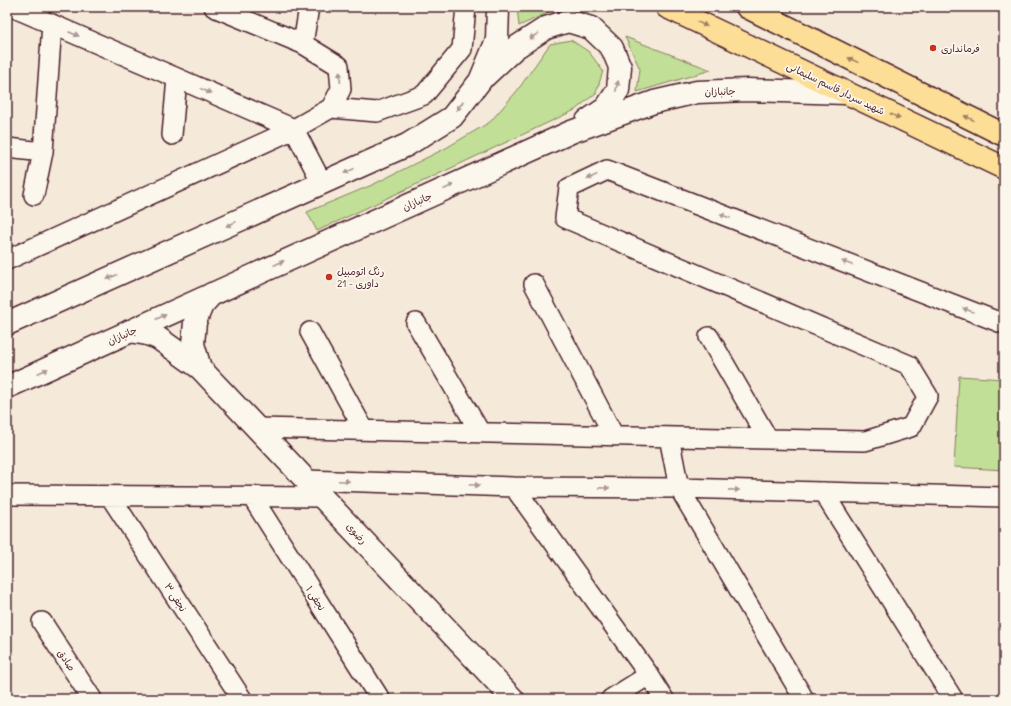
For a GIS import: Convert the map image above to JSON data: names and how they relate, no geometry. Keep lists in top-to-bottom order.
{
  "streets": {
    "main road": ["شهید سردار قاسم سلیمانی", "جانبازان", "رضوی"],
    "street": ["نجفی ۳", "نجفی ۱", "صادق"]
  },
  "crossings": [
    ["شهید سردار قاسم سلیمانی", "جانبازان"],
    ["جانبازان", "رضوی"]
  ],
  "places": ["فرمانداری", "رنگ اتومبیل 21 - داوری"]
}
